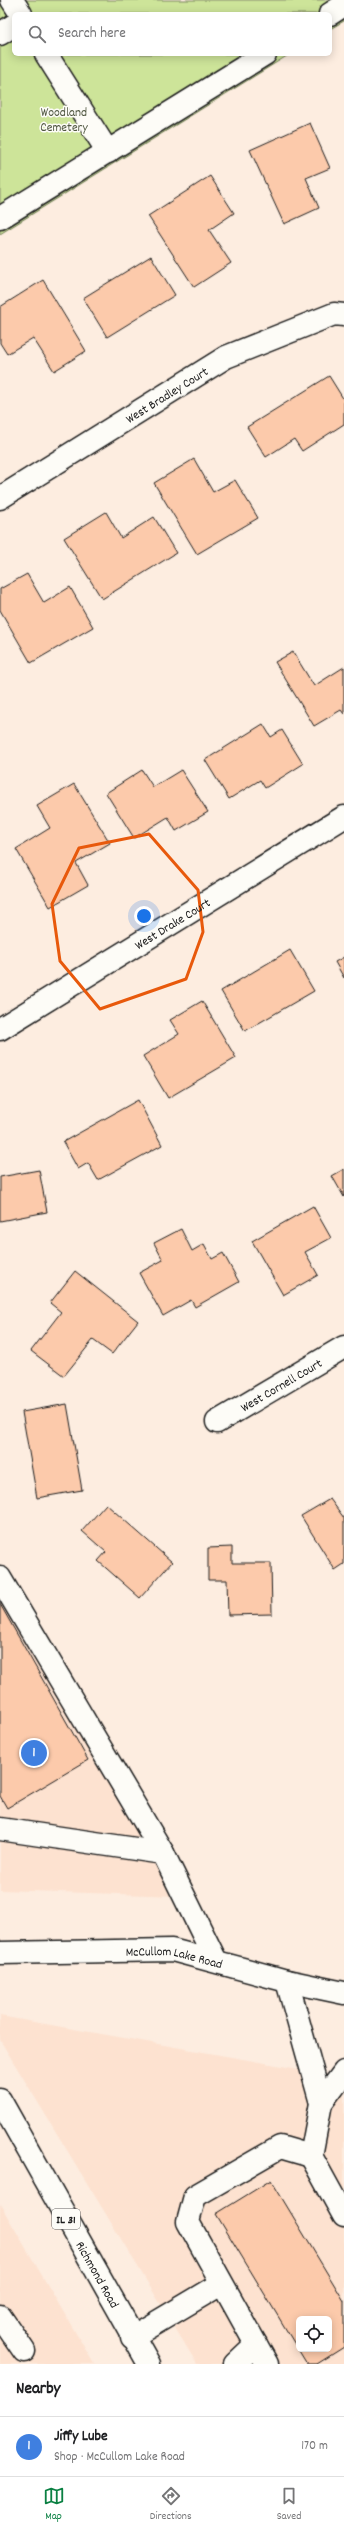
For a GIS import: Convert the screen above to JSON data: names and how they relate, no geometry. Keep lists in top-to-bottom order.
{
  "streets": {
    "street": [
      "West Bradley Court",
      "West Drake Court",
      "West Cornell Court",
      "McCullom Lake Road",
      "IL 31",
      "Richmond Road"
    ]
  },
  "parks": ["Woodland Cemetery"],
  "page": {
    "search": "Search here",
    "pins": "1",
    "heading": "Nearby",
    "list": [
      {
        "mark": "1",
        "name": "Jiffy Lube",
        "note": "Shop · McCullom Lake Road",
        "value": "170 m"
      }
    ],
    "nav": ["Map", "Directions", "Saved"]
  }
}
